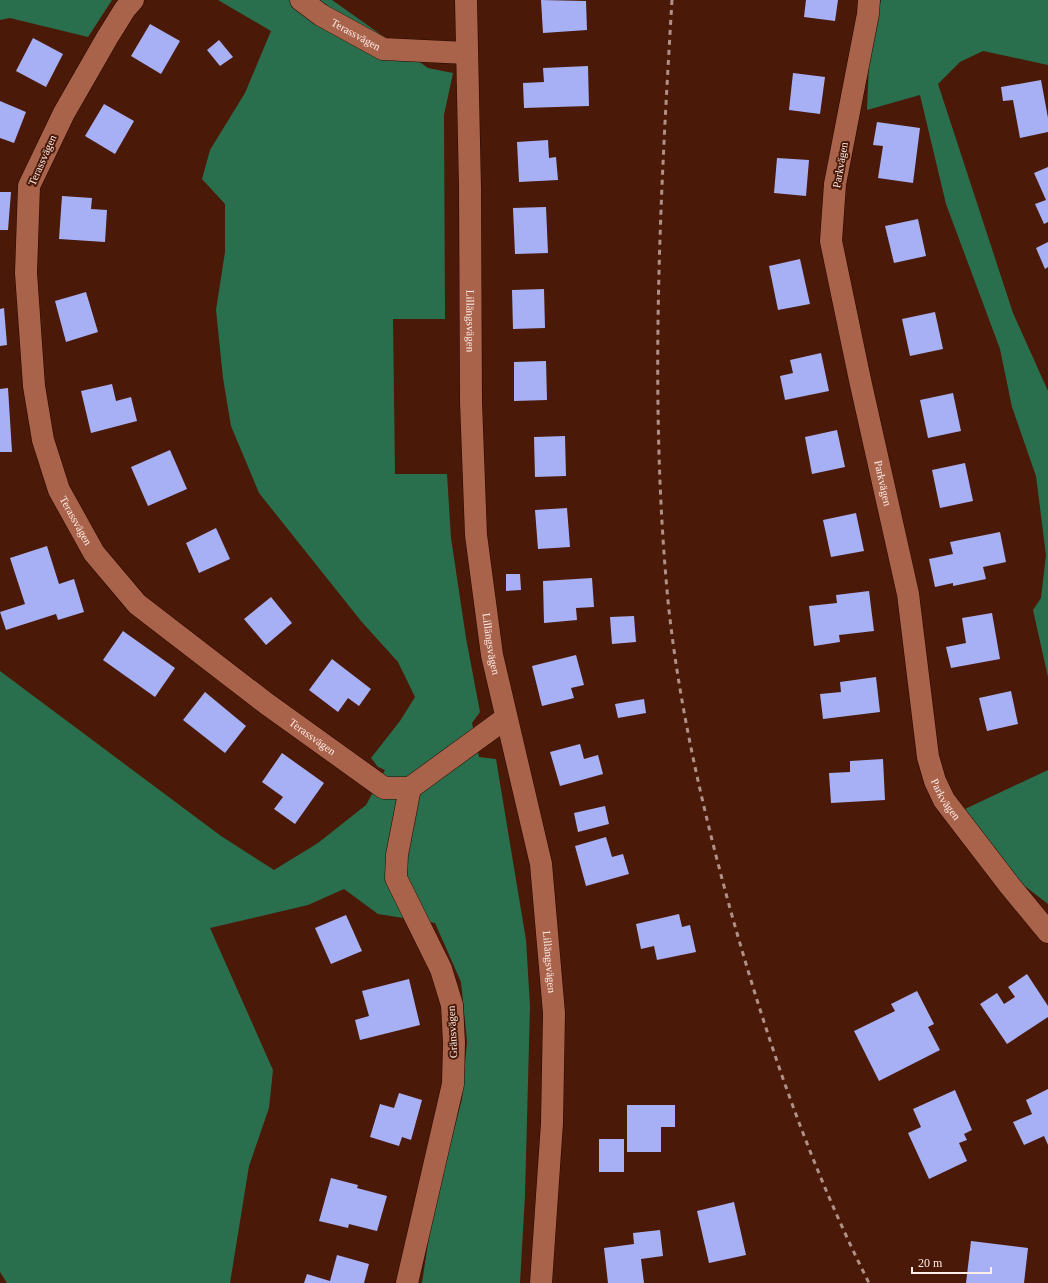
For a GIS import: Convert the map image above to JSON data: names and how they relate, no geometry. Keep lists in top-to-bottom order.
{
  "streets": {
    "street": [
      "Terassvägen",
      "Parkvägen",
      "Lillängsvägen",
      "Gränsvägen"
    ]
  },
  "crossings": [
    ["Terassvägen", "Lillängsvägen"],
    ["Terassvägen", "Gränsvägen"]
  ],
  "scale_bar": "20 m"
}
